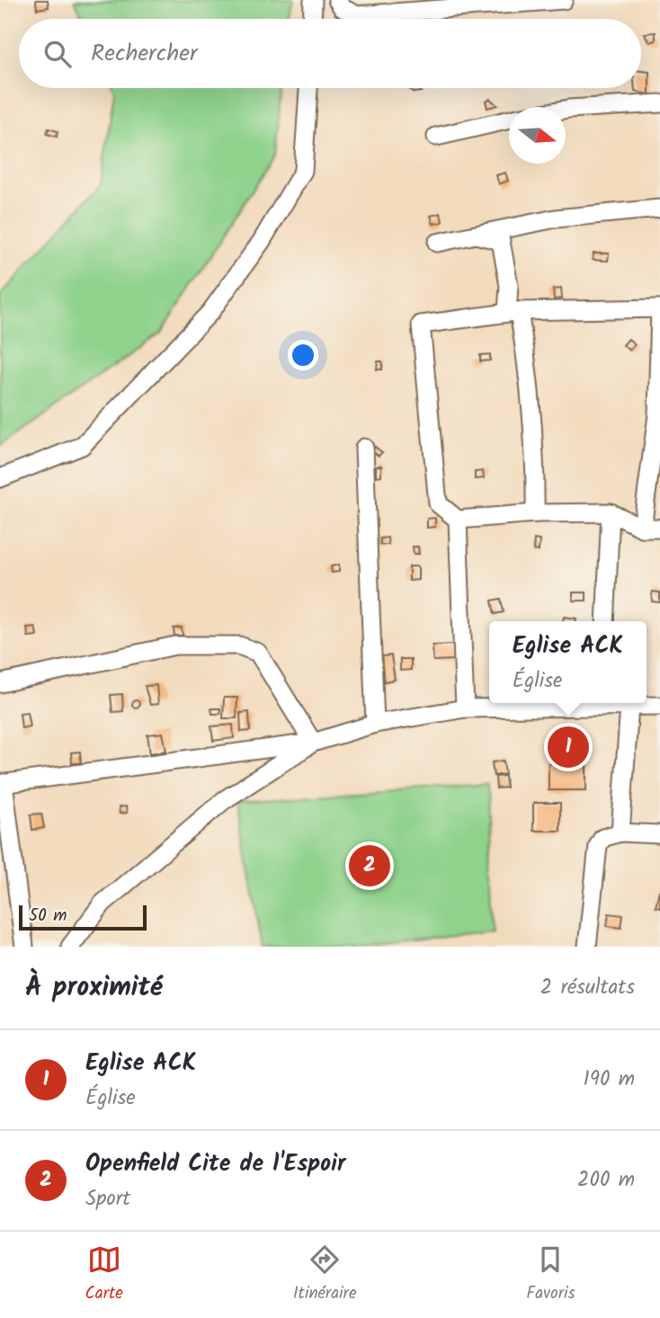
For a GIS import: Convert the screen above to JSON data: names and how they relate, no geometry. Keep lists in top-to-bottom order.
{
  "scale_bar": "50 m",
  "north": "right",
  "page": {
    "search": "Rechercher",
    "popup": ["Eglise ACK", "Église"],
    "pins": ["1", "2"],
    "scale": "50 m",
    "heading": ["À proximité", "2 résultats"],
    "list": [
      {
        "mark": "1",
        "name": "Eglise ACK",
        "note": "Église",
        "value": "190 m"
      },
      {
        "mark": "2",
        "name": "Openfield Cite de l'Espoir",
        "note": "Sport",
        "value": "200 m"
      }
    ],
    "nav": ["Carte", "Itinéraire", "Favoris"]
  }
}
